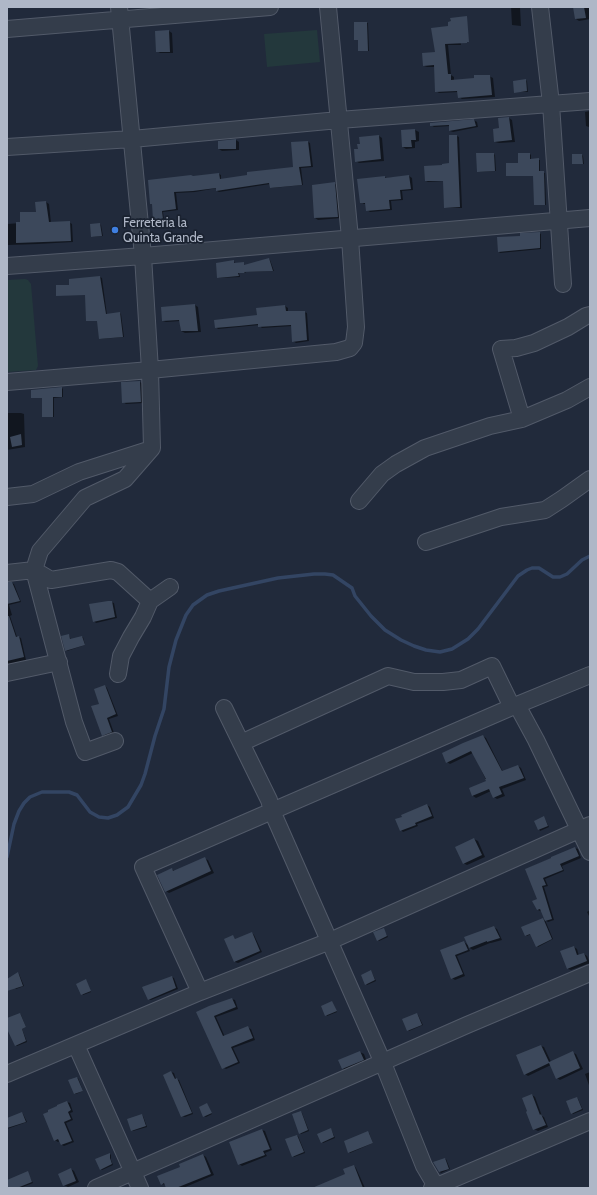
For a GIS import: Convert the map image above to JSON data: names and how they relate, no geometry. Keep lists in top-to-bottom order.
{
  "places": ["Ferreteria la Quinta Grande"]
}
